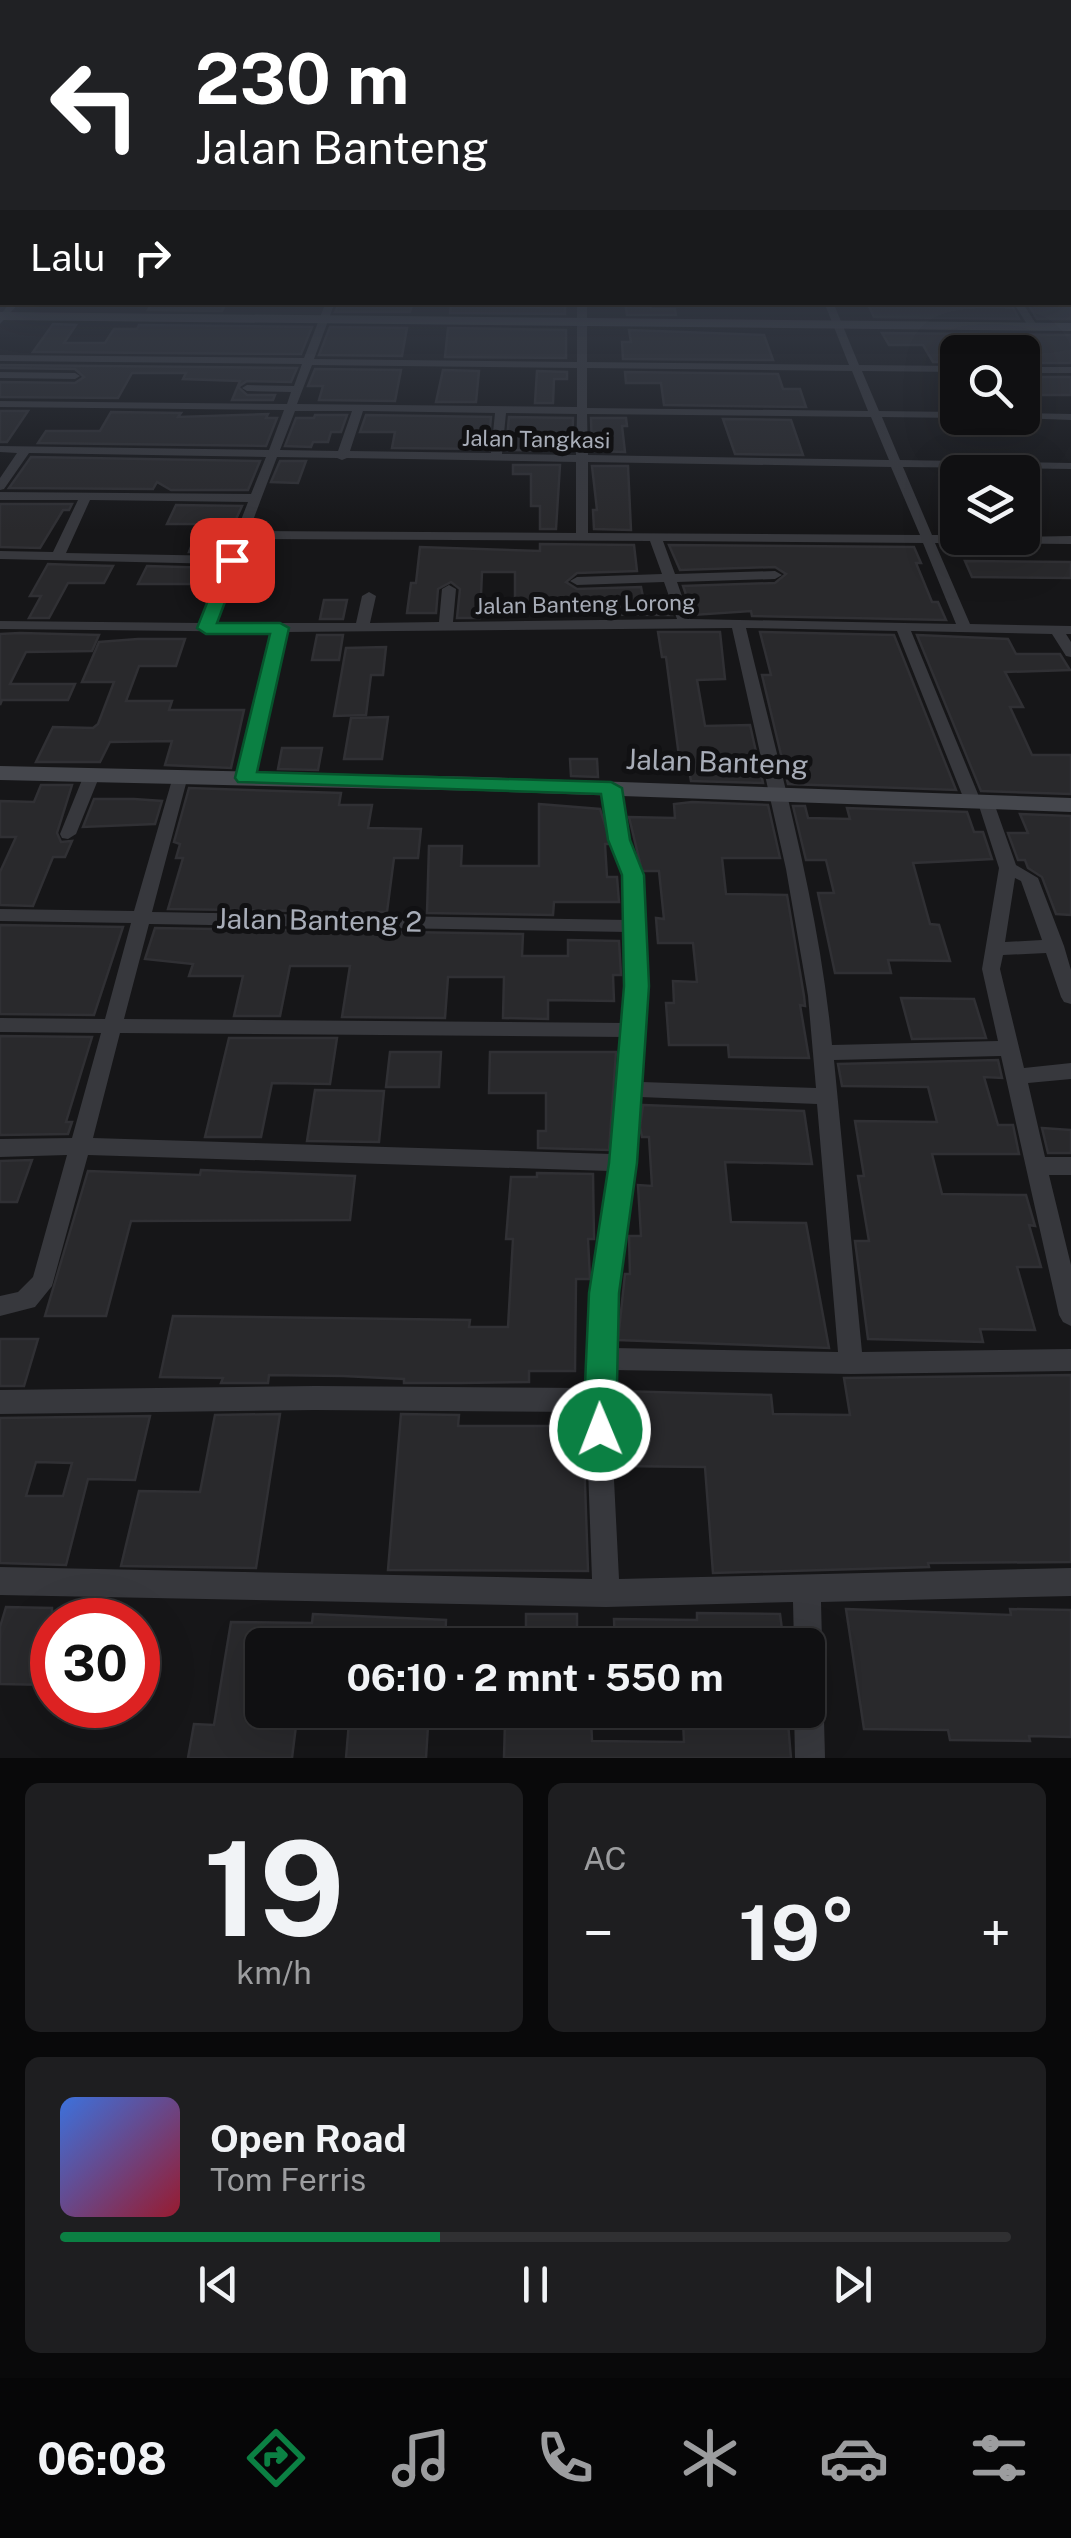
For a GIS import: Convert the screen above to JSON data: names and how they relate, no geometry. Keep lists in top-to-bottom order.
{
  "streets": {
    "street": [
      "Jalan Tangkasi",
      "Jalan Banteng Lorong",
      "Jalan Banteng",
      "Jalan Banteng 2"
    ]
  },
  "page": {
    "turn": ["230 m", "Jalan Banteng"],
    "then": "Lalu",
    "limit": "30",
    "trip": "06:10 · 2 mnt · 550 m",
    "tile": [
      ["19", "km/h"],
      "AC"
    ],
    "heat": ["−", "19°", "+"],
    "song": ["Open Road", "Tom Ferris"],
    "tabs": "06:08"
  }
}
